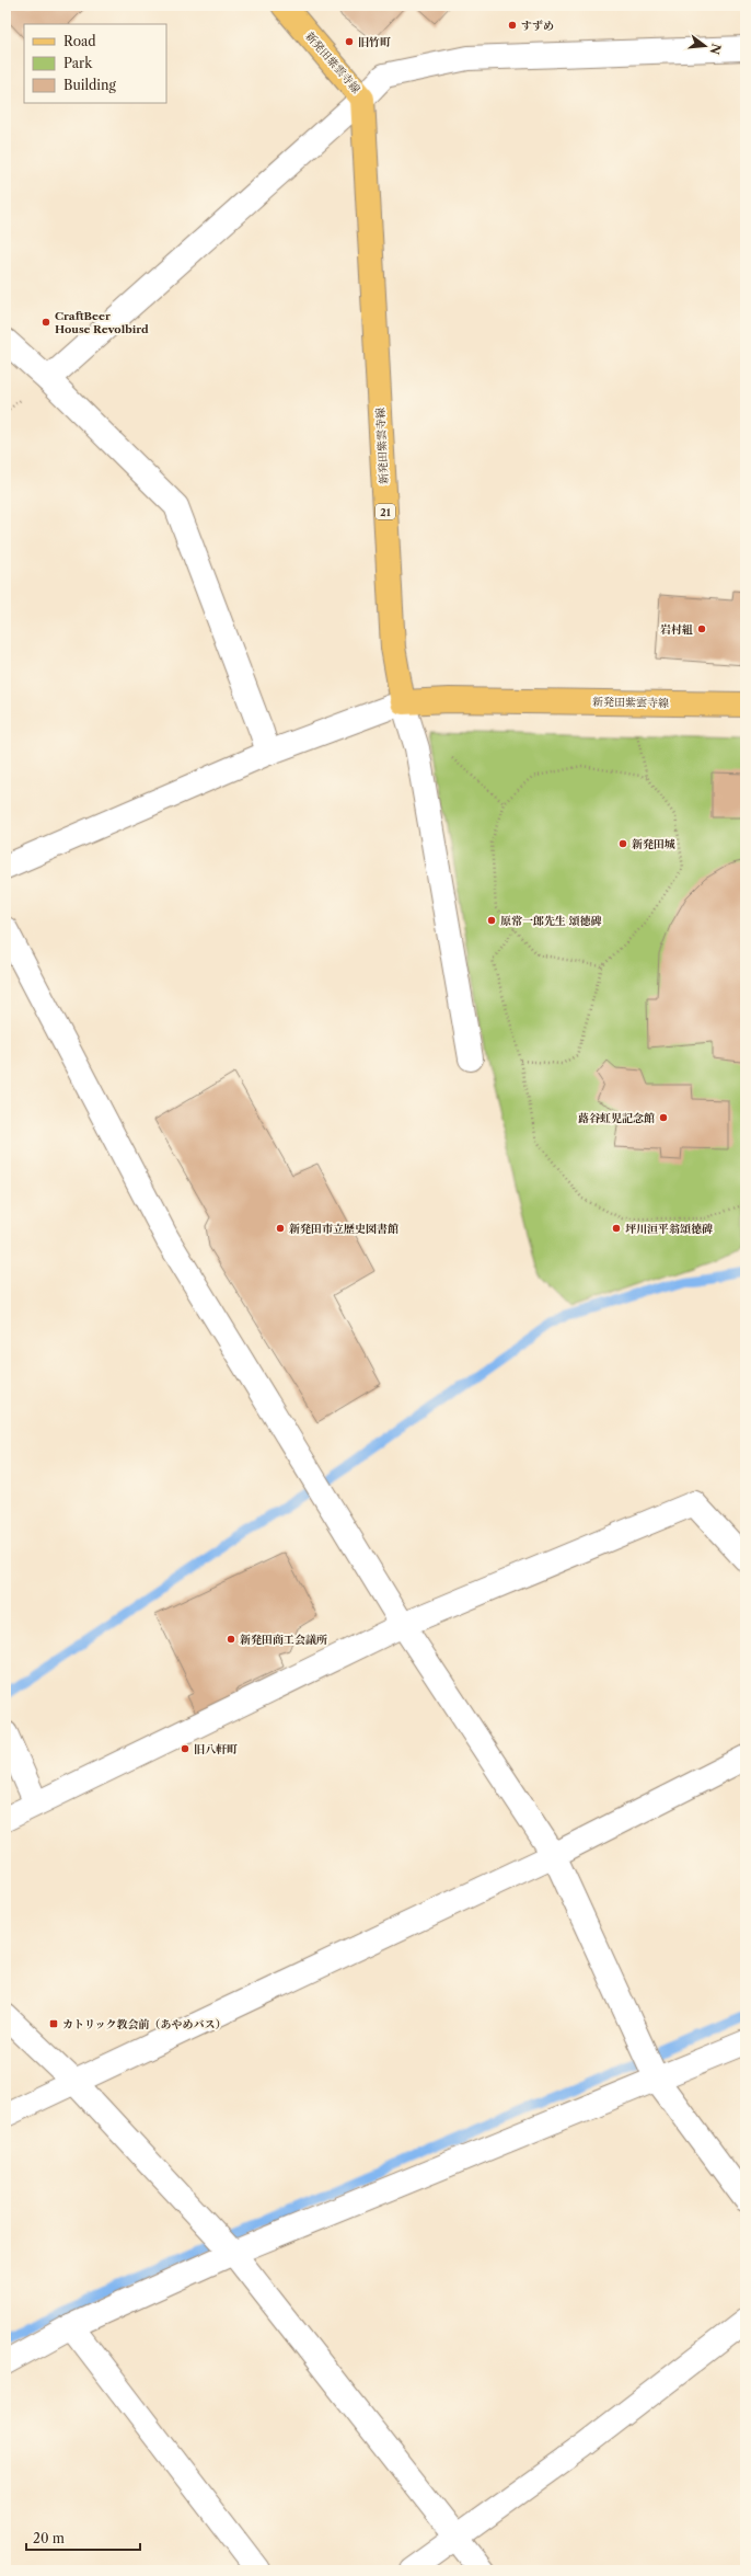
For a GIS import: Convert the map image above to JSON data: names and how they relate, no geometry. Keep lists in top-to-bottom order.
{
  "streets": {
    "main road": ["新発田紫雲寺線", "21"]
  },
  "places": {
    "other": [
      "すずめ",
      "旧竹町",
      "CraftBeer House Revolbird",
      "岩村組",
      "新発田城",
      "原常一郎先生 頌徳碑",
      "蕗谷虹児記念館",
      "新発田市立歴史図書館",
      "坪川洹平翁頌徳碑",
      "新発田商工会議所",
      "旧八軒町"
    ],
    "transit": ["カトリック教会前（あやめバス）"]
  },
  "legend": ["Road", "Park", "Building"],
  "scale_bar": "20 m",
  "north": "right"
}
